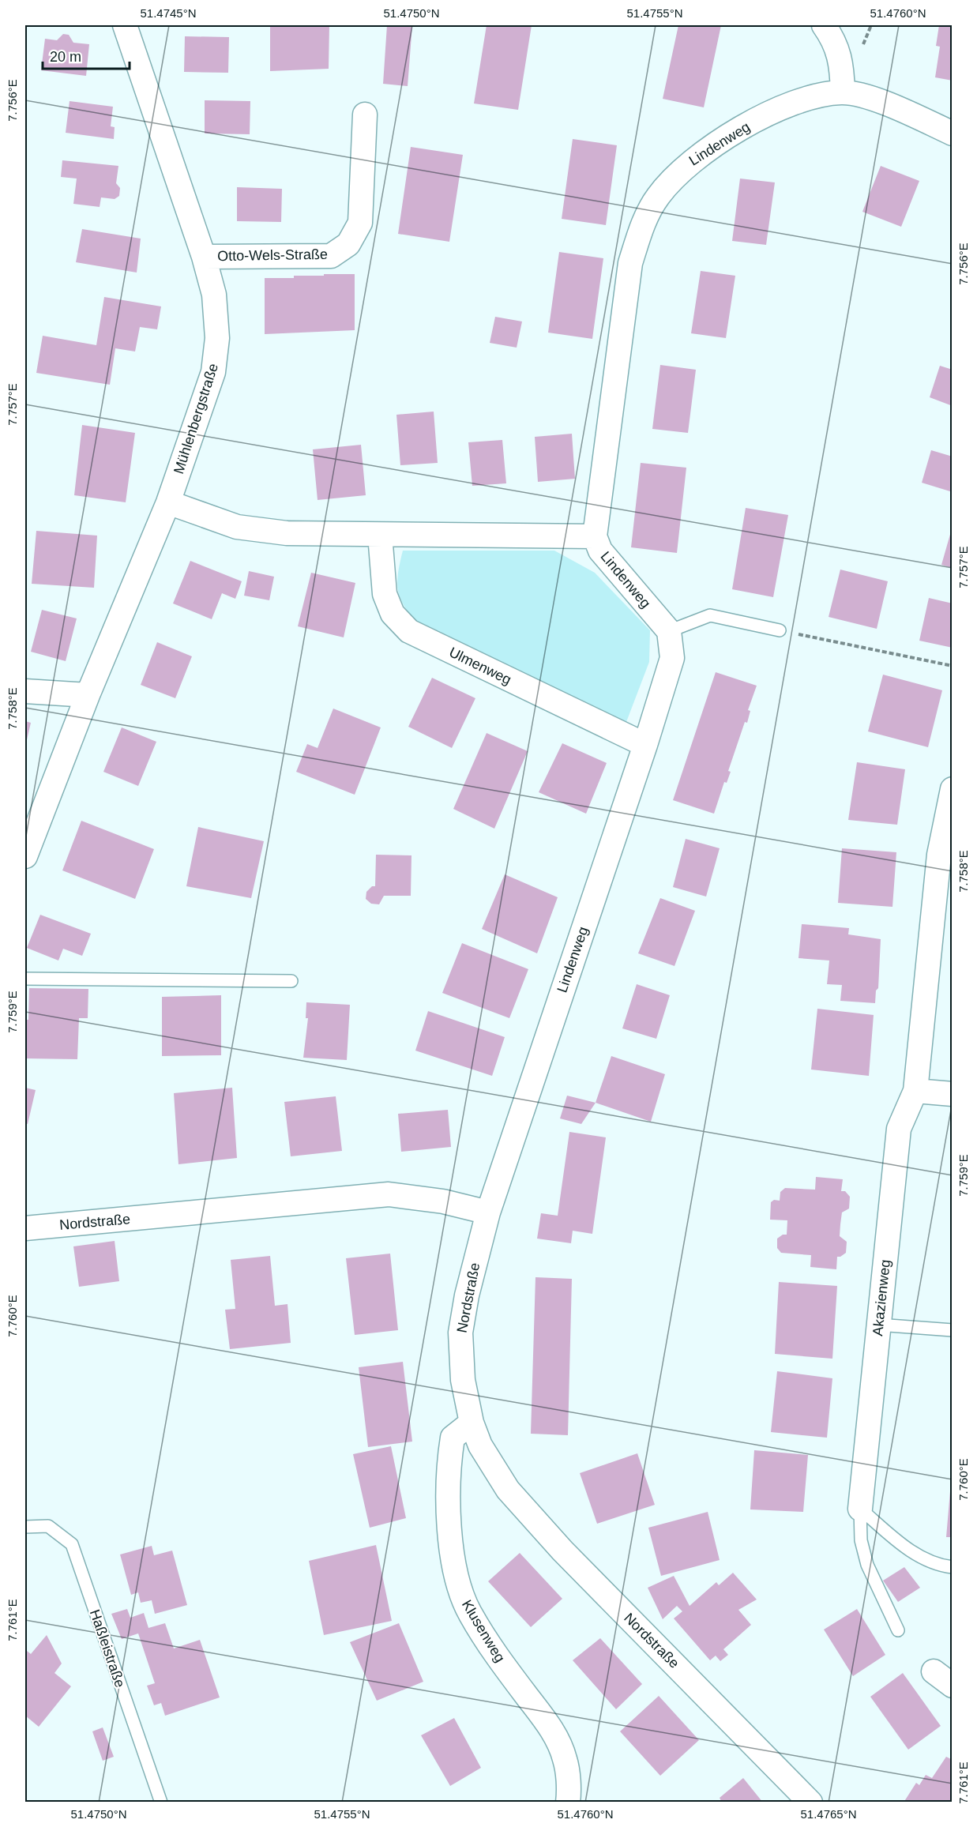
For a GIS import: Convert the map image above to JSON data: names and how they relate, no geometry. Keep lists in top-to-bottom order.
{
  "streets": {
    "street": [
      "Lindenweg",
      "Otto-Wels-Straße",
      "Mühlenbergstraße",
      "Ulmenweg",
      "Nordstraße",
      "Akazienweg",
      "Klusenweg"
    ],
    "lane": ["Haßleistraße"]
  },
  "crossings": [
    ["Lindenweg", "Ulmenweg"],
    ["Lindenweg", "Nordstraße"],
    ["Otto-Wels-Straße", "Mühlenbergstraße"],
    ["Nordstraße", "Klusenweg"]
  ],
  "scale_bar": "20 m",
  "coordinates": [
    "51.4745°N",
    "51.4750°N",
    "51.4755°N",
    "51.4760°N",
    "7.756°E",
    "7.757°E",
    "7.758°E",
    "7.759°E",
    "7.760°E",
    "7.761°E",
    "51.4765°N"
  ]
}
